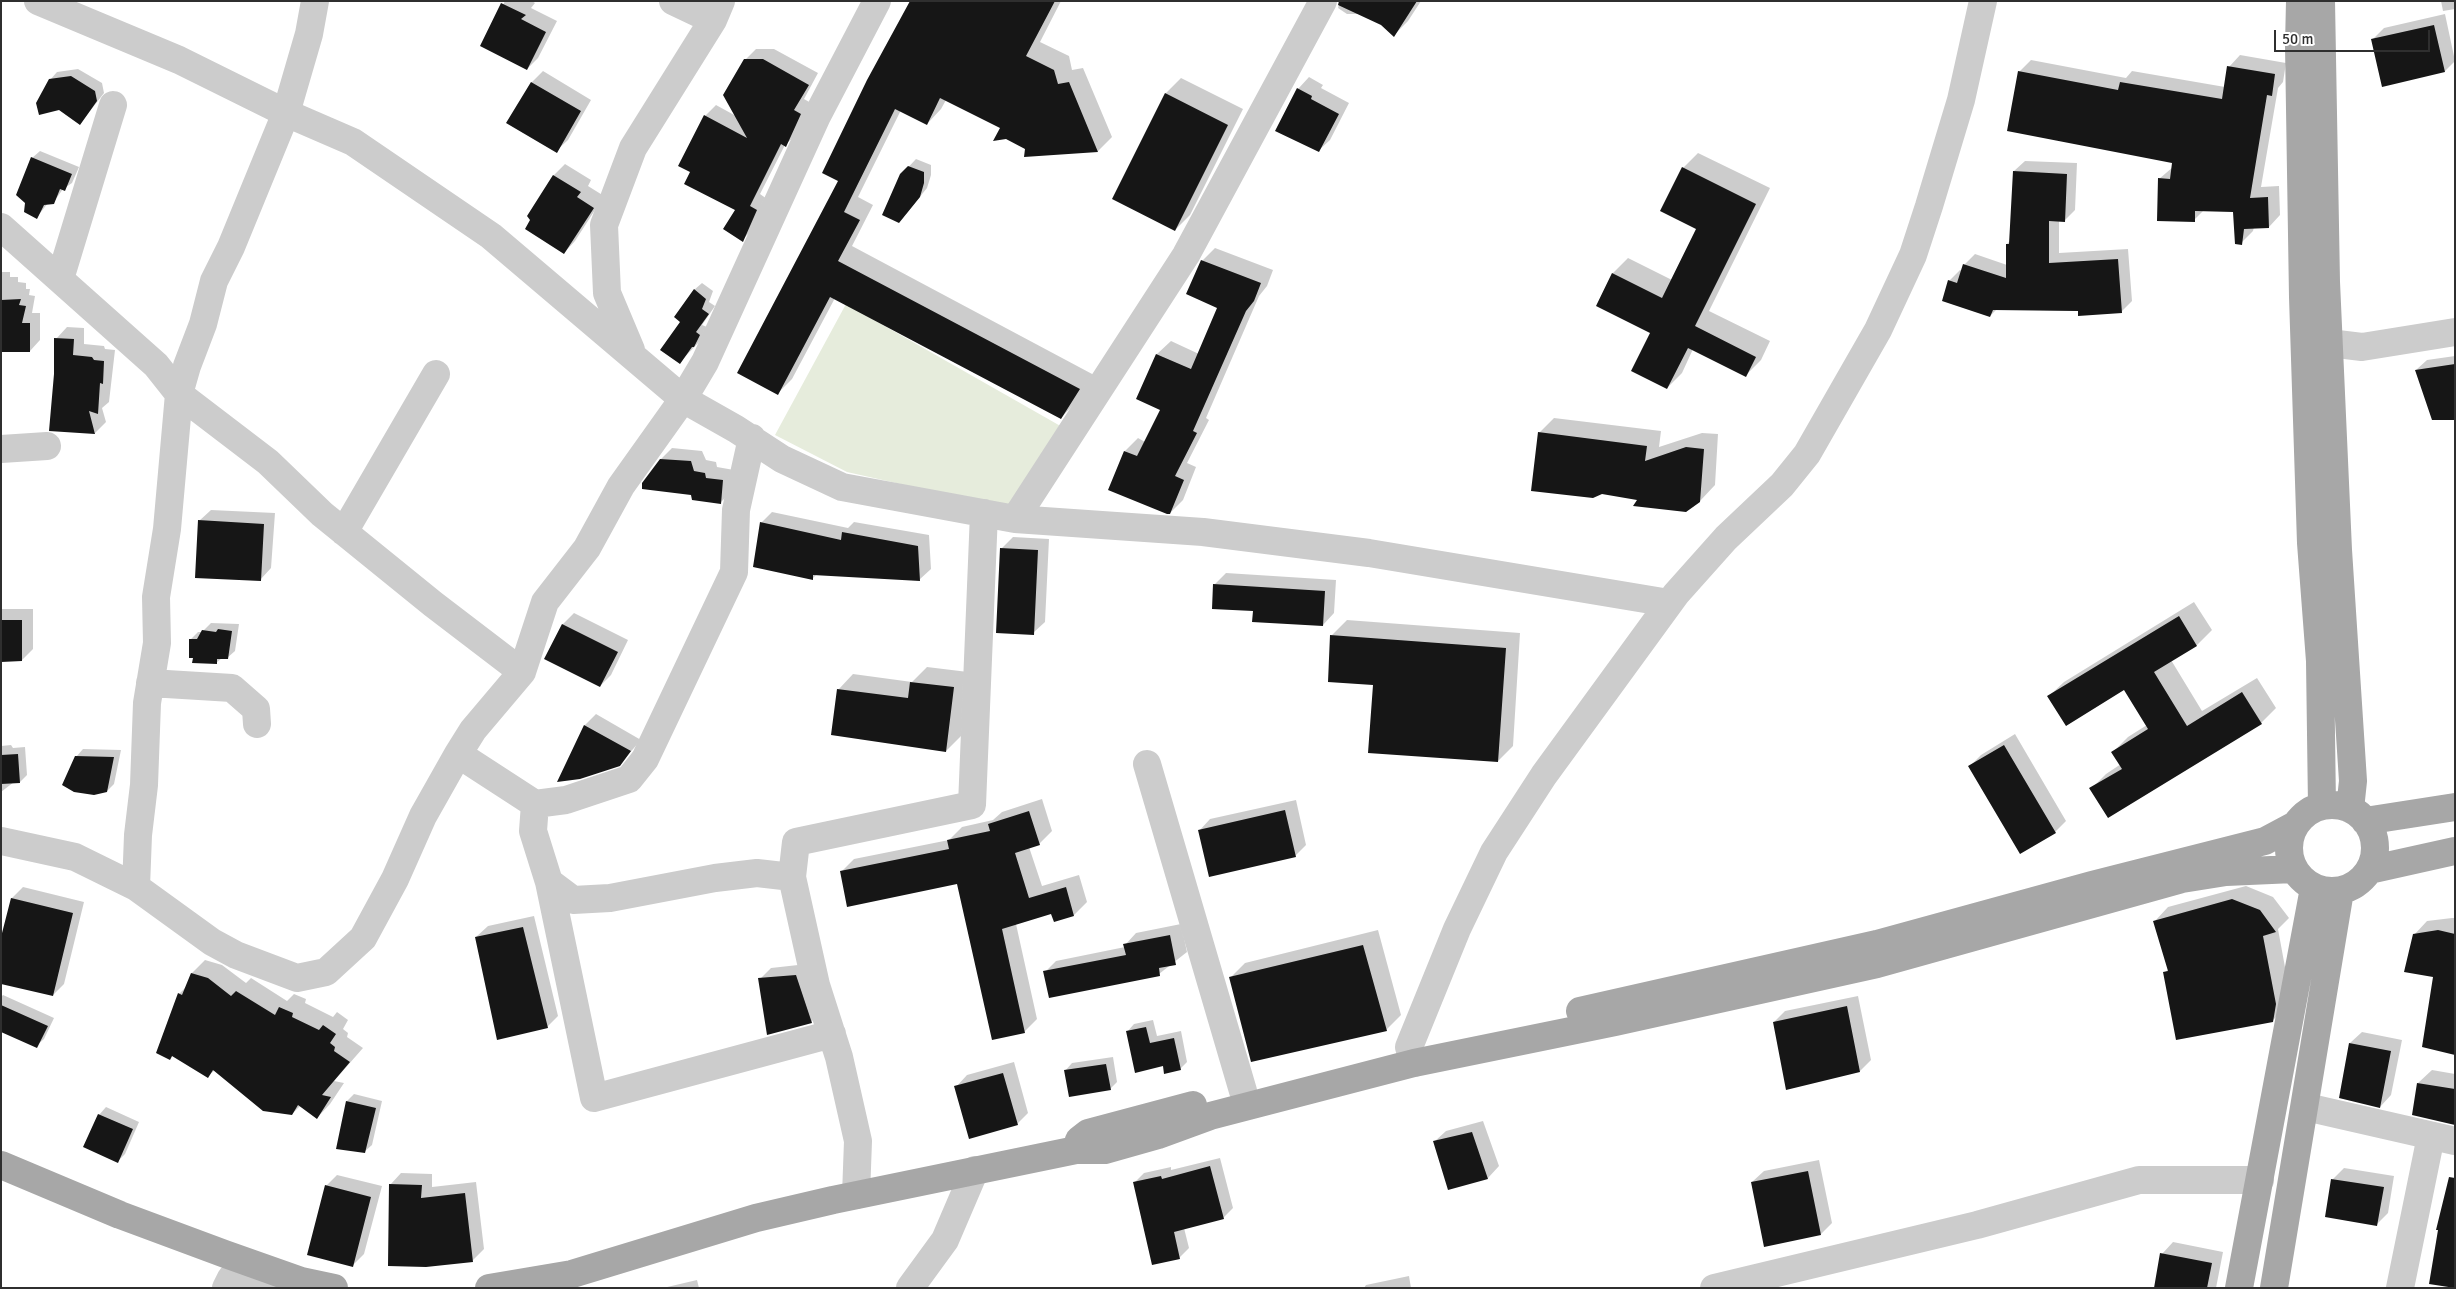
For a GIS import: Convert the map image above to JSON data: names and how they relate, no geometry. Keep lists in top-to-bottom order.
{
  "scale_bar": "50 m"
}
